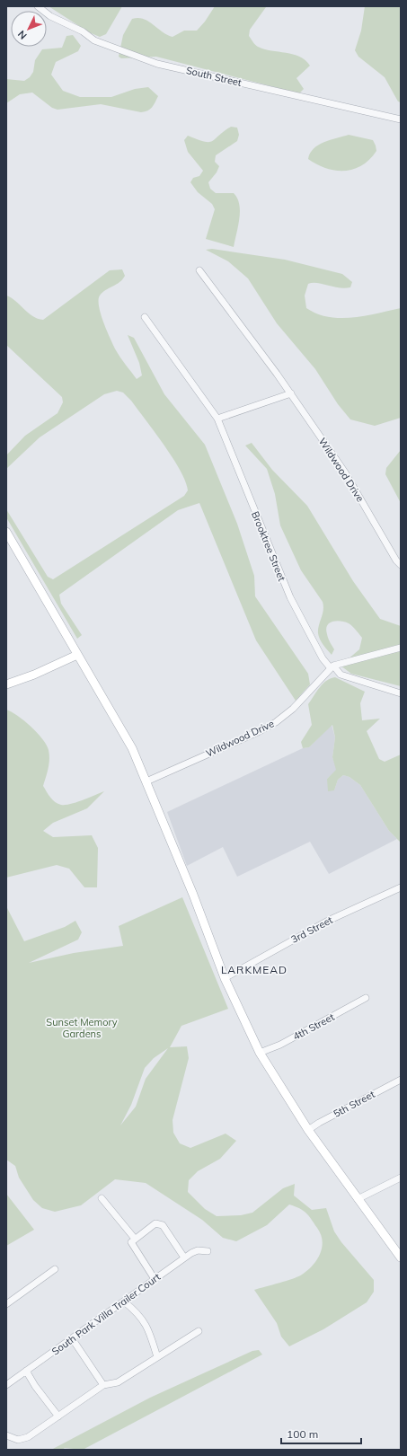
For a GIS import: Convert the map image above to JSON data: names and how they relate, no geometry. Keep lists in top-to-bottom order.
{
  "streets": {
    "street": [
      "South Street",
      "Wildwood Drive",
      "Brooktree Street",
      "3rd Street",
      "4th Street",
      "5th Street",
      "South Park Villa Trailer Court"
    ]
  },
  "crossings": [
    ["Wildwood Drive", "Brooktree Street"]
  ],
  "districts": ["LARKMEAD"],
  "parks": ["Sunset Memory Gardens"],
  "scale_bar": "100 m",
  "north": "bottom left"
}
